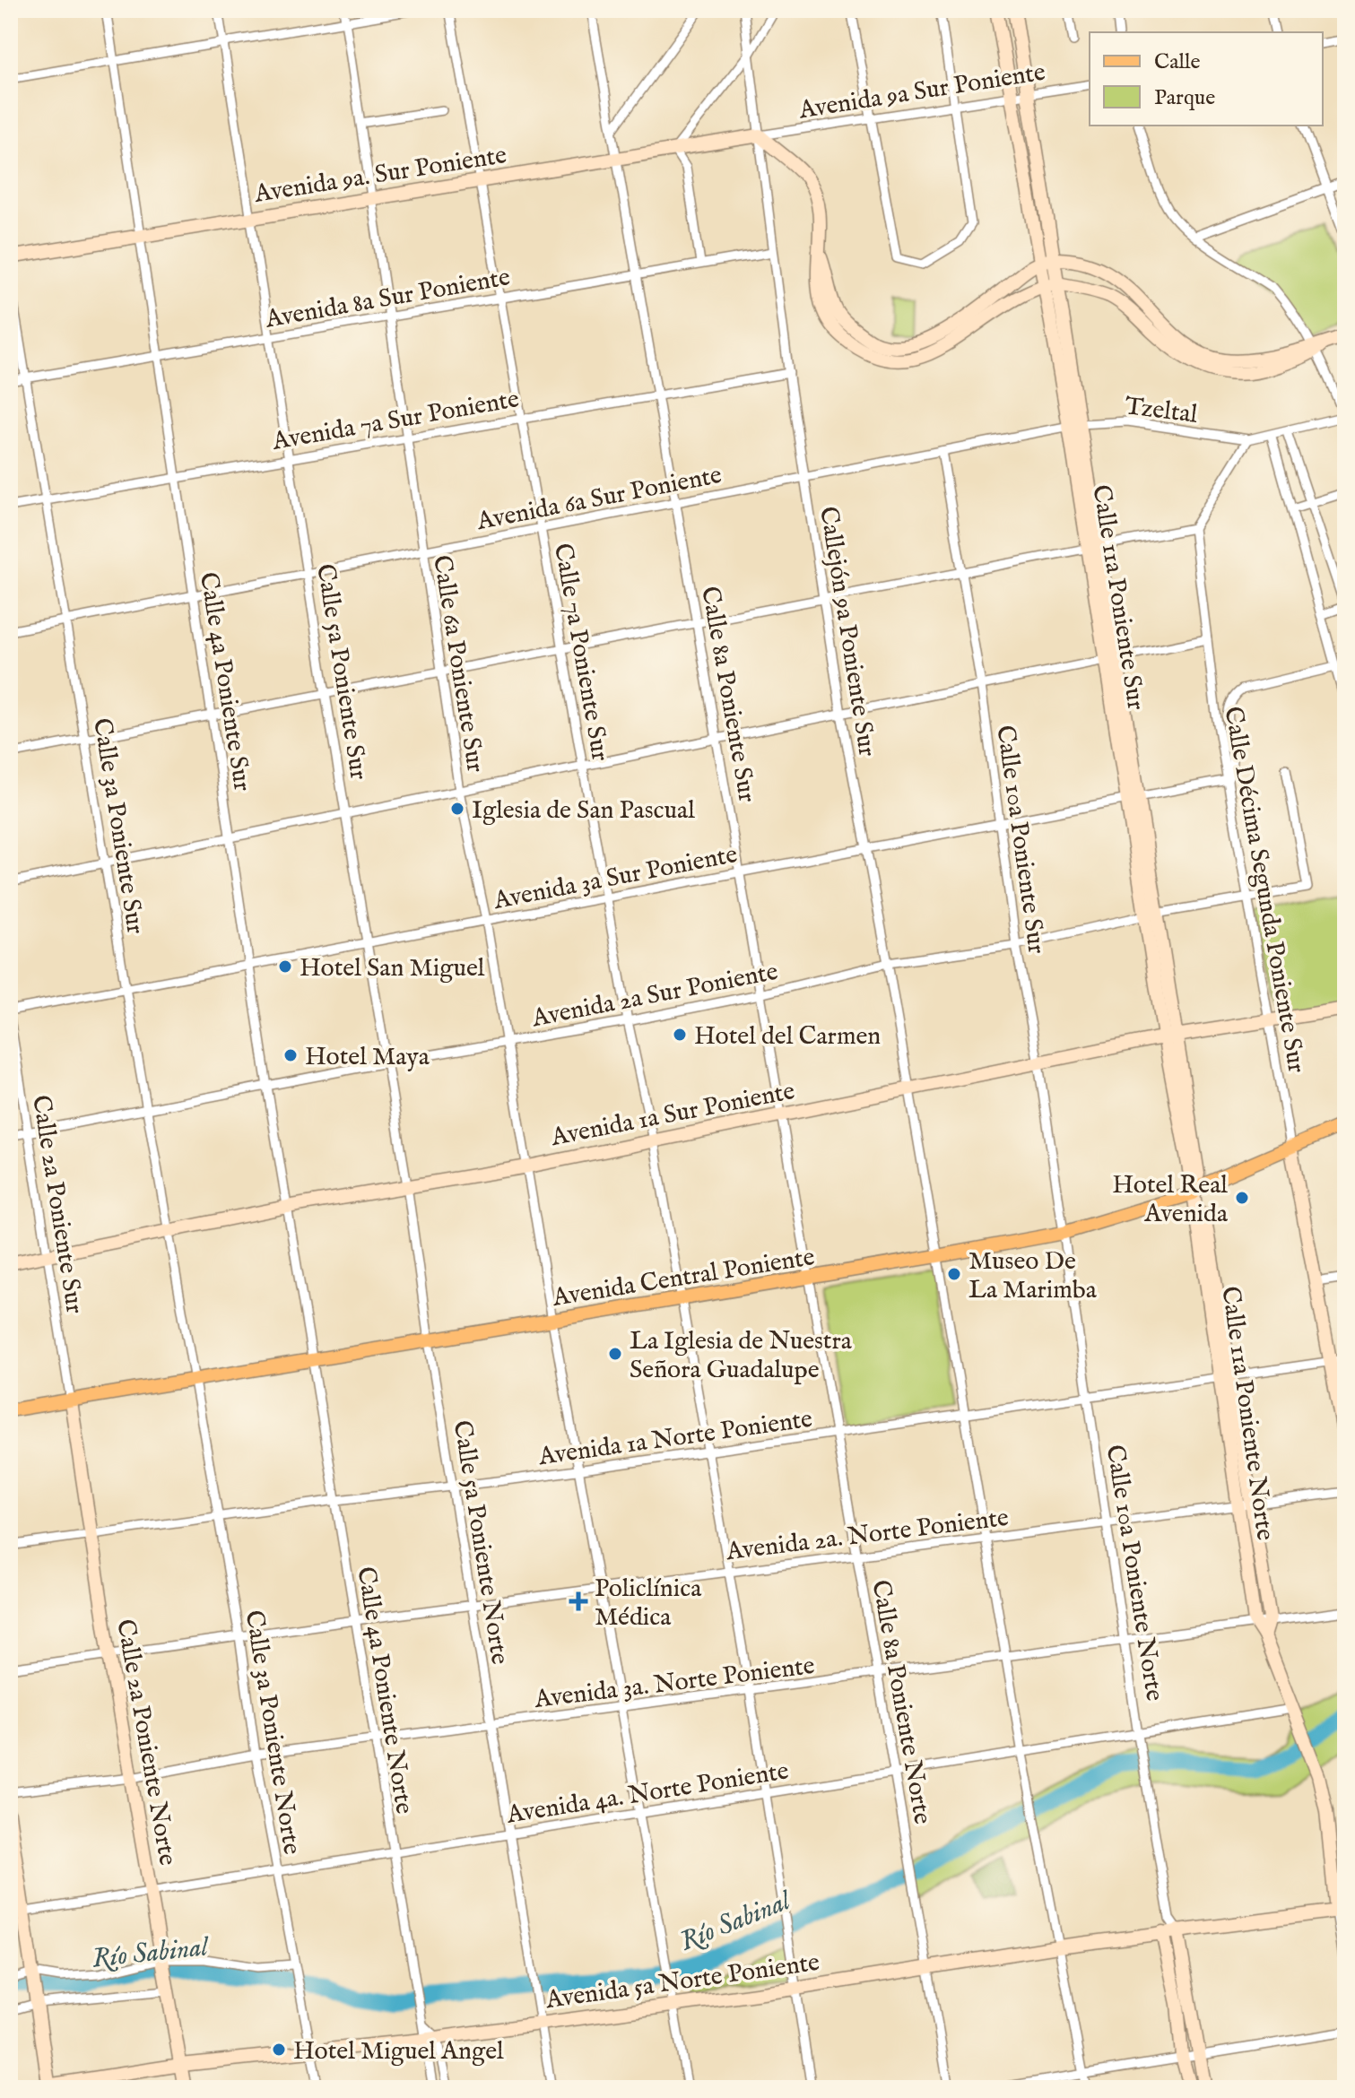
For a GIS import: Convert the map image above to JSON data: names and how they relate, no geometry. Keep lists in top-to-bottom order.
{
  "streets": {
    "main road": [
      "Avenida 9a. Sur Poniente",
      "Calle 11a Poniente Sur",
      "Avenida 1a Sur Poniente",
      "Avenida Central Poniente",
      "Calle 11a Poniente Norte",
      "Calle 10a Poniente Norte",
      "Calle 2a Poniente Norte",
      "Avenida 5a Norte Poniente"
    ],
    "street": [
      "Avenida 9a Sur Poniente",
      "Avenida 8a Sur Poniente",
      "Tzeltal",
      "Avenida 7a Sur Poniente",
      "Avenida 6a Sur Poniente",
      "Callejón 9a Poniente Sur",
      "Calle 7a Poniente Sur",
      "Calle 6a Poniente Sur",
      "Calle 5a Poniente Sur",
      "Calle 4a Poniente Sur",
      "Calle 8a Poniente Sur",
      "Calle 3a Poniente Sur",
      "Calle 10a Poniente Sur",
      "Avenida 3a Sur Poniente",
      "Calle Décima Segunda Poniente Sur",
      "Avenida 2a Sur Poniente",
      "Calle 2a Poniente Sur",
      "Avenida 1a Norte Poniente",
      "Avenida 2a. Norte Poniente",
      "Calle 5a Poniente Norte",
      "Avenida 3a. Norte Poniente",
      "Calle 4a Poniente Norte",
      "Calle 8a Poniente Norte",
      "Calle 3a Poniente Norte",
      "Avenida 4a. Norte Poniente"
    ]
  },
  "crossings": [
    ["Avenida 9a Sur Poniente", "Avenida 9a. Sur Poniente"],
    ["Avenida 9a Sur Poniente", "Calle 11a Poniente Sur"],
    ["Avenida 9a Sur Poniente", "Callejón 9a Poniente Sur"],
    ["Avenida 9a. Sur Poniente", "Callejón 9a Poniente Sur"],
    ["Avenida 9a. Sur Poniente", "Calle 7a Poniente Sur"],
    ["Avenida 9a. Sur Poniente", "Calle 6a Poniente Sur"],
    ["Avenida 9a. Sur Poniente", "Calle 5a Poniente Sur"],
    ["Avenida 9a. Sur Poniente", "Calle 4a Poniente Sur"],
    ["Avenida 9a. Sur Poniente", "Calle 8a Poniente Sur"],
    ["Avenida 8a Sur Poniente", "Callejón 9a Poniente Sur"],
    ["Avenida 8a Sur Poniente", "Calle 7a Poniente Sur"],
    ["Avenida 8a Sur Poniente", "Calle 6a Poniente Sur"],
    ["Avenida 8a Sur Poniente", "Calle 5a Poniente Sur"],
    ["Avenida 8a Sur Poniente", "Calle 4a Poniente Sur"],
    ["Avenida 8a Sur Poniente", "Calle 8a Poniente Sur"],
    ["Avenida 8a Sur Poniente", "Calle 3a Poniente Sur"],
    ["Tzeltal", "Avenida 6a Sur Poniente"],
    ["Tzeltal", "Calle 11a Poniente Sur"],
    ["Avenida 7a Sur Poniente", "Callejón 9a Poniente Sur"],
    ["Avenida 7a Sur Poniente", "Calle 7a Poniente Sur"],
    ["Avenida 7a Sur Poniente", "Calle 6a Poniente Sur"],
    ["Avenida 7a Sur Poniente", "Calle 5a Poniente Sur"],
    ["Avenida 7a Sur Poniente", "Calle 4a Poniente Sur"],
    ["Avenida 7a Sur Poniente", "Calle 8a Poniente Sur"],
    ["Avenida 7a Sur Poniente", "Calle 3a Poniente Sur"],
    ["Avenida 6a Sur Poniente", "Calle 11a Poniente Sur"],
    ["Avenida 6a Sur Poniente", "Callejón 9a Poniente Sur"],
    ["Avenida 6a Sur Poniente", "Calle 7a Poniente Sur"],
    ["Avenida 6a Sur Poniente", "Calle 6a Poniente Sur"],
    ["Avenida 6a Sur Poniente", "Calle 5a Poniente Sur"],
    ["Avenida 6a Sur Poniente", "Calle 4a Poniente Sur"],
    ["Avenida 6a Sur Poniente", "Calle 8a Poniente Sur"],
    ["Avenida 6a Sur Poniente", "Calle 3a Poniente Sur"],
    ["Avenida 6a Sur Poniente", "Calle 10a Poniente Sur"],
    ["Calle 11a Poniente Sur", "Avenida 3a Sur Poniente"],
    ["Calle 11a Poniente Sur", "Avenida 2a Sur Poniente"],
    ["Calle 11a Poniente Sur", "Avenida 1a Sur Poniente"],
    ["Calle 11a Poniente Sur", "Avenida Central Poniente"],
    ["Calle 11a Poniente Sur", "Calle 11a Poniente Norte"],
    ["Callejón 9a Poniente Sur", "Avenida 3a Sur Poniente"],
    ["Callejón 9a Poniente Sur", "Avenida 2a Sur Poniente"],
    ["Callejón 9a Poniente Sur", "Avenida 1a Sur Poniente"],
    ["Callejón 9a Poniente Sur", "Avenida Central Poniente"],
    ["Callejón 9a Poniente Sur", "Avenida 1a Norte Poniente"],
    ["Callejón 9a Poniente Sur", "Avenida 2a. Norte Poniente"],
    ["Callejón 9a Poniente Sur", "Avenida 3a. Norte Poniente"],
    ["Callejón 9a Poniente Sur", "Avenida 4a. Norte Poniente"],
    ["Callejón 9a Poniente Sur", "Avenida 5a Norte Poniente"],
    ["Calle 7a Poniente Sur", "Avenida 3a Sur Poniente"],
    ["Calle 7a Poniente Sur", "Avenida 2a Sur Poniente"],
    ["Calle 7a Poniente Sur", "Avenida 1a Sur Poniente"],
    ["Calle 7a Poniente Sur", "Avenida Central Poniente"],
    ["Calle 7a Poniente Sur", "Avenida 1a Norte Poniente"],
    ["Calle 7a Poniente Sur", "Avenida 2a. Norte Poniente"],
    ["Calle 7a Poniente Sur", "Avenida 3a. Norte Poniente"],
    ["Calle 7a Poniente Sur", "Avenida 4a. Norte Poniente"],
    ["Calle 7a Poniente Sur", "Avenida 5a Norte Poniente"],
    ["Calle 6a Poniente Sur", "Avenida 3a Sur Poniente"],
    ["Calle 6a Poniente Sur", "Avenida 2a Sur Poniente"],
    ["Calle 6a Poniente Sur", "Avenida 1a Sur Poniente"],
    ["Calle 6a Poniente Sur", "Avenida Central Poniente"],
    ["Calle 6a Poniente Sur", "Avenida 1a Norte Poniente"],
    ["Calle 6a Poniente Sur", "Avenida 2a. Norte Poniente"],
    ["Calle 6a Poniente Sur", "Avenida 3a. Norte Poniente"],
    ["Calle 6a Poniente Sur", "Avenida 4a. Norte Poniente"],
    ["Calle 6a Poniente Sur", "Avenida 5a Norte Poniente"],
    ["Calle 5a Poniente Sur", "Avenida 3a Sur Poniente"],
    ["Calle 5a Poniente Sur", "Avenida 2a Sur Poniente"],
    ["Calle 5a Poniente Sur", "Avenida 1a Sur Poniente"],
    ["Calle 5a Poniente Sur", "Avenida Central Poniente"],
    ["Calle 5a Poniente Sur", "Calle 5a Poniente Norte"],
    ["Calle 4a Poniente Sur", "Avenida 3a Sur Poniente"],
    ["Calle 4a Poniente Sur", "Avenida 2a Sur Poniente"],
    ["Calle 4a Poniente Sur", "Avenida 1a Sur Poniente"],
    ["Calle 4a Poniente Sur", "Avenida Central Poniente"],
    ["Calle 4a Poniente Sur", "Calle 4a Poniente Norte"],
    ["Calle 8a Poniente Sur", "Avenida 3a Sur Poniente"],
    ["Calle 8a Poniente Sur", "Avenida 2a Sur Poniente"],
    ["Calle 8a Poniente Sur", "Avenida 1a Sur Poniente"],
    ["Calle 8a Poniente Sur", "Avenida Central Poniente"],
    ["Calle 8a Poniente Sur", "Calle 8a Poniente Norte"],
    ["Calle 3a Poniente Sur", "Avenida 3a Sur Poniente"],
    ["Calle 3a Poniente Sur", "Avenida 2a Sur Poniente"],
    ["Calle 3a Poniente Sur", "Avenida 1a Sur Poniente"],
    ["Calle 3a Poniente Sur", "Avenida Central Poniente"],
    ["Calle 3a Poniente Sur", "Calle 3a Poniente Norte"],
    ["Calle 10a Poniente Sur", "Avenida 3a Sur Poniente"],
    ["Calle 10a Poniente Sur", "Avenida 2a Sur Poniente"],
    ["Calle 10a Poniente Sur", "Avenida 1a Sur Poniente"],
    ["Calle 10a Poniente Sur", "Avenida Central Poniente"],
    ["Calle 10a Poniente Sur", "Calle 10a Poniente Norte"],
    ["Avenida 3a Sur Poniente", "Calle Décima Segunda Poniente Sur"],
    ["Avenida 3a Sur Poniente", "Calle 2a Poniente Sur"],
    ["Calle Décima Segunda Poniente Sur", "Avenida 2a Sur Poniente"],
    ["Calle Décima Segunda Poniente Sur", "Avenida 1a Sur Poniente"],
    ["Calle Décima Segunda Poniente Sur", "Avenida Central Poniente"],
    ["Avenida 2a Sur Poniente", "Calle 2a Poniente Sur"],
    ["Avenida 1a Sur Poniente", "Calle 2a Poniente Sur"],
    ["Calle 2a Poniente Sur", "Avenida Central Poniente"],
    ["Calle 2a Poniente Sur", "Calle 2a Poniente Norte"],
    ["Avenida Central Poniente", "Calle 11a Poniente Norte"],
    ["Avenida Central Poniente", "Calle 5a Poniente Norte"],
    ["Avenida Central Poniente", "Calle 10a Poniente Norte"],
    ["Avenida Central Poniente", "Calle 4a Poniente Norte"],
    ["Avenida Central Poniente", "Calle 8a Poniente Norte"],
    ["Avenida Central Poniente", "Calle 3a Poniente Norte"],
    ["Avenida Central Poniente", "Calle 2a Poniente Norte"],
    ["Calle 11a Poniente Norte", "Avenida 1a Norte Poniente"],
    ["Calle 11a Poniente Norte", "Avenida 2a. Norte Poniente"],
    ["Calle 11a Poniente Norte", "Avenida 3a. Norte Poniente"],
    ["Calle 11a Poniente Norte", "Avenida 4a. Norte Poniente"],
    ["Calle 11a Poniente Norte", "Avenida 5a Norte Poniente"],
    ["Avenida 1a Norte Poniente", "Calle 5a Poniente Norte"],
    ["Avenida 1a Norte Poniente", "Calle 10a Poniente Norte"],
    ["Avenida 1a Norte Poniente", "Calle 4a Poniente Norte"],
    ["Avenida 1a Norte Poniente", "Calle 8a Poniente Norte"],
    ["Avenida 1a Norte Poniente", "Calle 3a Poniente Norte"],
    ["Avenida 1a Norte Poniente", "Calle 2a Poniente Norte"],
    ["Avenida 2a. Norte Poniente", "Calle 5a Poniente Norte"],
    ["Avenida 2a. Norte Poniente", "Calle 10a Poniente Norte"],
    ["Avenida 2a. Norte Poniente", "Calle 4a Poniente Norte"],
    ["Avenida 2a. Norte Poniente", "Calle 8a Poniente Norte"],
    ["Avenida 2a. Norte Poniente", "Calle 3a Poniente Norte"],
    ["Avenida 2a. Norte Poniente", "Calle 2a Poniente Norte"],
    ["Calle 5a Poniente Norte", "Avenida 3a. Norte Poniente"],
    ["Calle 5a Poniente Norte", "Avenida 4a. Norte Poniente"],
    ["Calle 5a Poniente Norte", "Avenida 5a Norte Poniente"],
    ["Calle 10a Poniente Norte", "Avenida 3a. Norte Poniente"],
    ["Calle 10a Poniente Norte", "Avenida 4a. Norte Poniente"],
    ["Calle 10a Poniente Norte", "Avenida 5a Norte Poniente"],
    ["Avenida 3a. Norte Poniente", "Calle 4a Poniente Norte"],
    ["Avenida 3a. Norte Poniente", "Calle 8a Poniente Norte"],
    ["Avenida 3a. Norte Poniente", "Calle 3a Poniente Norte"],
    ["Avenida 3a. Norte Poniente", "Calle 2a Poniente Norte"],
    ["Calle 4a Poniente Norte", "Avenida 4a. Norte Poniente"],
    ["Calle 4a Poniente Norte", "Avenida 5a Norte Poniente"],
    ["Calle 8a Poniente Norte", "Avenida 4a. Norte Poniente"],
    ["Calle 8a Poniente Norte", "Avenida 5a Norte Poniente"],
    ["Calle 3a Poniente Norte", "Avenida 4a. Norte Poniente"],
    ["Calle 3a Poniente Norte", "Avenida 5a Norte Poniente"],
    ["Calle 2a Poniente Norte", "Avenida 4a. Norte Poniente"],
    ["Calle 2a Poniente Norte", "Avenida 5a Norte Poniente"]
  ],
  "water": ["Río Sabinal"],
  "places": {
    "other": [
      "Iglesia de San Pascual",
      "Hotel San Miguel",
      "Hotel del Carmen",
      "Hotel Maya",
      "Hotel Real Avenida",
      "Museo De La Marimba",
      "La Iglesia de Nuestra Señora Guadalupe",
      "Hotel Miguel Angel"
    ],
    "health": ["Policlínica Médica"]
  },
  "legend": ["Calle", "Parque"]
}
